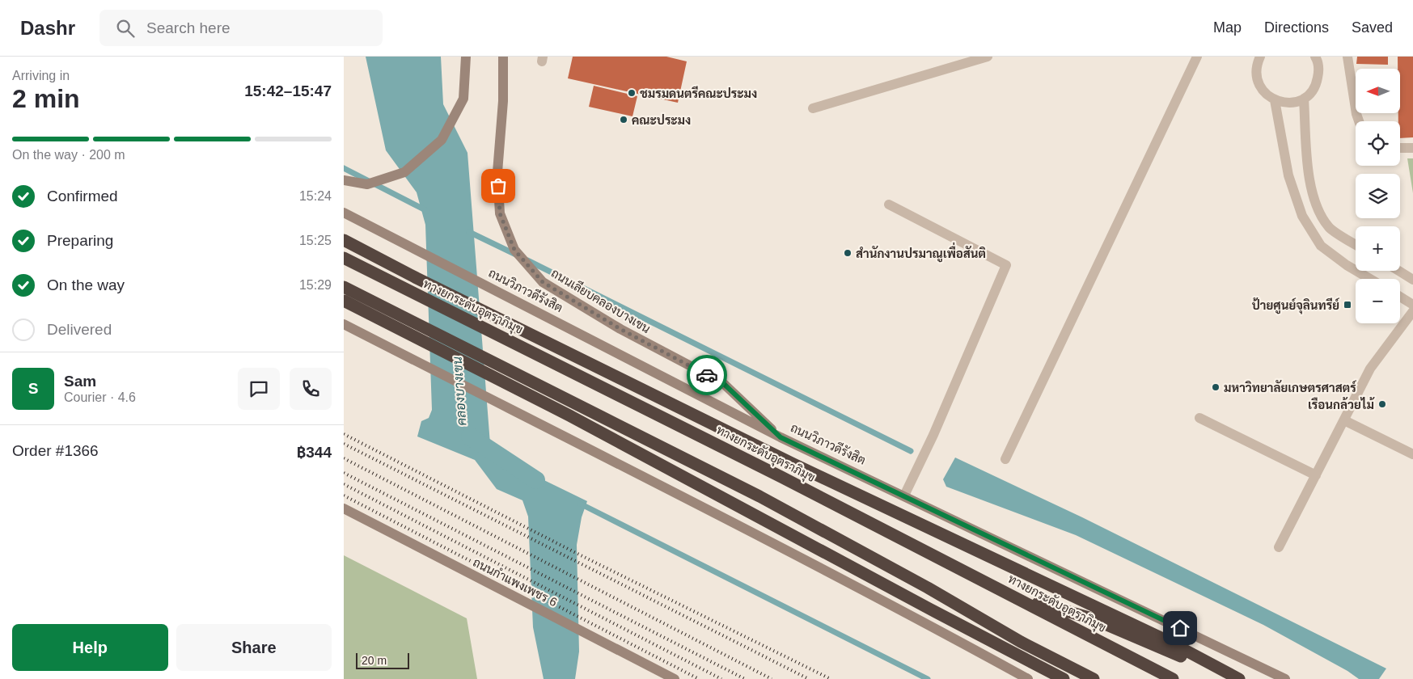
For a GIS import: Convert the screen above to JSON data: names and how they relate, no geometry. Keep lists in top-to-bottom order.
{
  "streets": {
    "highway": ["ทางยกระดับอุตราภิมุข"],
    "main road": ["ถนนวิภาวดีรังสิต", "ถนนเลียบคลองบางเขน", "ถนนกำแพงเพชร 6"]
  },
  "crossings": [
    ["ถนนวิภาวดีรังสิต", "ถนนเลียบคลองบางเขน"]
  ],
  "water": ["คลองบางเขน"],
  "places": {
    "other": [
      "ชมรมดนตรีคณะประมง",
      "คณะประมง",
      "สำนักงานปรมาณูเพื่อสันติ",
      "มหาวิทยาลัยเกษตรศาสตร์",
      "เรือนกล้วยไม้"
    ],
    "transit": ["ป้ายศูนย์จุลินทรีย์"]
  },
  "scale_bar": "20 m",
  "north": "left",
  "page": {
    "header": "Dashr",
    "search": "Search here",
    "nav": ["Map", "Directions", "Saved"],
    "heading": ["2 min", "Arriving in", "15:42–15:47"],
    "panel": [
      "Sam",
      "Courier · 4.6",
      "Order #1366",
      "฿344"
    ],
    "map_buttons": ["+", "−"],
    "bar": "On the way · 200 m",
    "list": [
      ["Confirmed", "15:24"],
      ["Preparing", "15:25"],
      ["On the way", "15:29"],
      "Delivered"
    ],
    "round": "S",
    "buttons": ["Help", "Share"],
    "scale": "20 m"
  }
}
